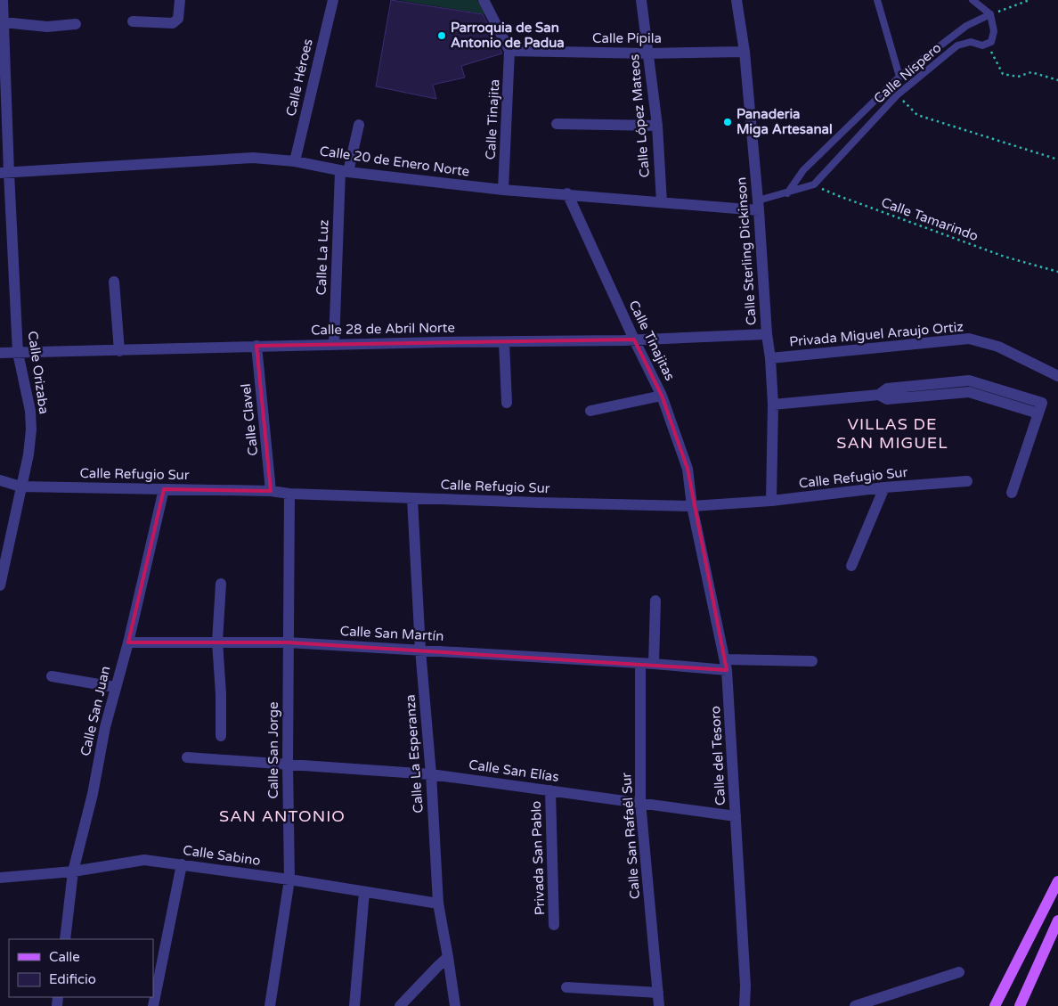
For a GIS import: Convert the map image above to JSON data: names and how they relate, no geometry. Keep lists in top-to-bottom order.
{
  "streets": {
    "street": [
      "Calle Pípila",
      "Calle Héroes",
      "Calle López Mateos",
      "Calle Tinajita",
      "Calle 20 de Enero Norte",
      "Calle Sterling Dickinson",
      "Calle La Luz",
      "Calle 28 de Abril Norte",
      "Privada Miguel Araujo Ortiz",
      "Calle Tinajitas",
      "Calle Orizaba",
      "Calle Clavel",
      "Calle Refugio Sur",
      "Calle San Martín",
      "Calle San Juan",
      "Calle San Jorge",
      "Calle La Esperanza",
      "Calle del Tesoro",
      "Calle San Elías",
      "Calle San Rafaél Sur",
      "Calle Sabino",
      "Privada San Pablo"
    ],
    "lane": ["Calle Níspero"],
    "path": ["Calle Tamarindo"]
  },
  "crossings": [
    ["Calle Pípila", "Calle López Mateos"],
    ["Calle Pípila", "Calle Tinajita"],
    ["Calle Pípila", "Calle Sterling Dickinson"],
    ["Calle Níspero", "Calle Tamarindo"],
    ["Calle Héroes", "Calle 20 de Enero Norte"],
    ["Calle López Mateos", "Calle 20 de Enero Norte"],
    ["Calle Tinajita", "Calle 20 de Enero Norte"],
    ["Calle 20 de Enero Norte", "Calle Sterling Dickinson"],
    ["Calle 20 de Enero Norte", "Calle La Luz"],
    ["Calle 20 de Enero Norte", "Calle Tinajitas"],
    ["Calle 20 de Enero Norte", "Calle Orizaba"],
    ["Calle Sterling Dickinson", "Calle 28 de Abril Norte"],
    ["Calle Sterling Dickinson", "Privada Miguel Araujo Ortiz"],
    ["Calle Sterling Dickinson", "Calle Refugio Sur"],
    ["Calle La Luz", "Calle 28 de Abril Norte"],
    ["Calle 28 de Abril Norte", "Calle Tinajitas"],
    ["Calle 28 de Abril Norte", "Calle Orizaba"],
    ["Calle 28 de Abril Norte", "Calle Clavel"],
    ["Calle Tinajitas", "Calle Refugio Sur"],
    ["Calle Tinajitas", "Calle del Tesoro"],
    ["Calle Orizaba", "Calle Refugio Sur"],
    ["Calle Clavel", "Calle Refugio Sur"],
    ["Calle Refugio Sur", "Calle San Juan"],
    ["Calle Refugio Sur", "Calle San Jorge"],
    ["Calle Refugio Sur", "Calle La Esperanza"],
    ["Calle Refugio Sur", "Calle del Tesoro"],
    ["Calle San Martín", "Calle San Juan"],
    ["Calle San Martín", "Calle San Jorge"],
    ["Calle San Martín", "Calle La Esperanza"],
    ["Calle San Martín", "Calle del Tesoro"],
    ["Calle San Martín", "Calle San Rafaél Sur"],
    ["Calle San Juan", "Calle Sabino"],
    ["Calle San Jorge", "Calle San Elías"],
    ["Calle San Jorge", "Calle Sabino"],
    ["Calle La Esperanza", "Calle San Elías"],
    ["Calle La Esperanza", "Calle Sabino"],
    ["Calle del Tesoro", "Calle San Elías"],
    ["Calle San Elías", "Calle San Rafaél Sur"],
    ["Calle San Elías", "Privada San Pablo"]
  ],
  "districts": ["VILLAS DE SAN MIGUEL", "SAN ANTONIO"],
  "places": ["Parroquia de San Antonio de Padua", "Panaderia Miga Artesanal"],
  "legend": ["Calle", "Edificio"]
}
